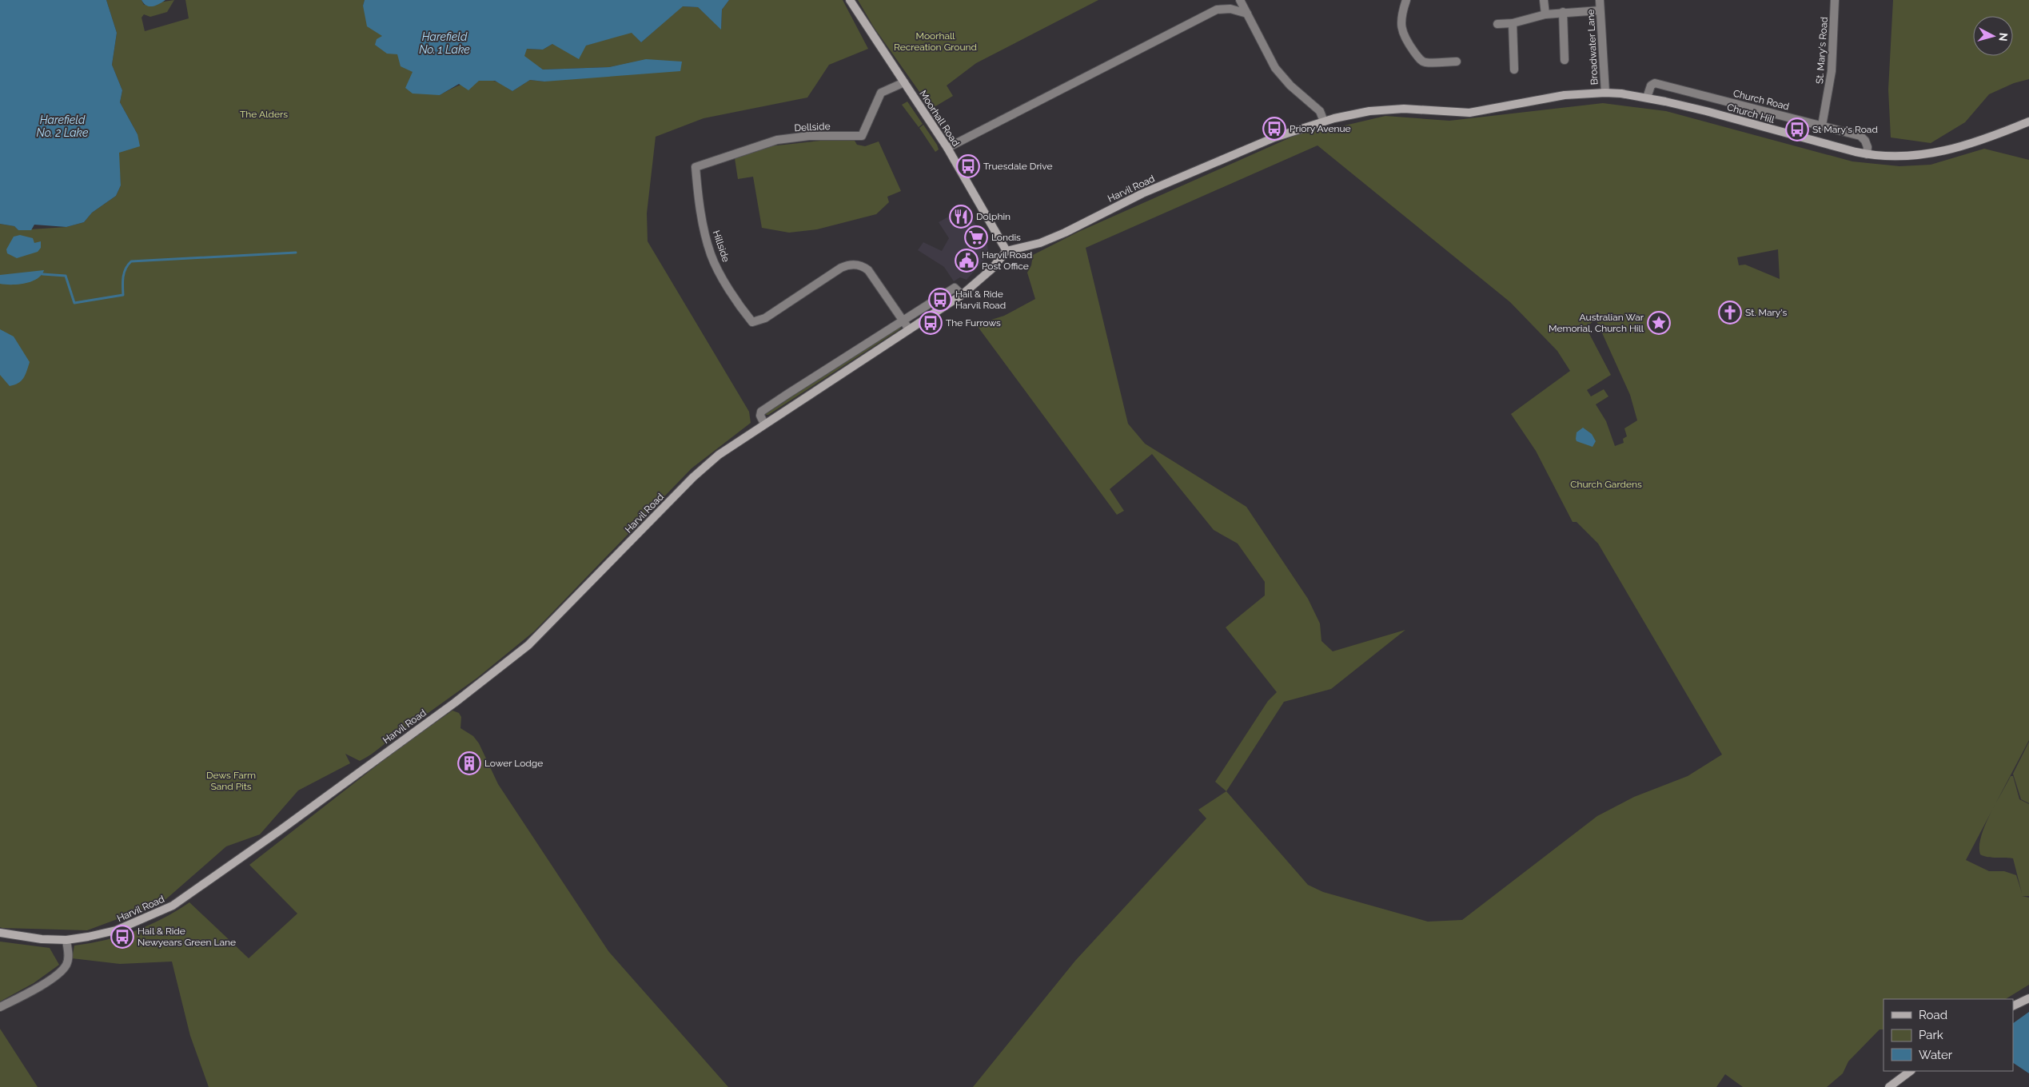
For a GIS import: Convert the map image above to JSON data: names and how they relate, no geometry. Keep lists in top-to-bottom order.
{
  "streets": {
    "street": [
      "Broadwater Lane",
      "St. Mary's Road",
      "Church Road",
      "Church Hill",
      "Moorhall Road",
      "Dellside",
      "Harvil Road",
      "Hillside"
    ]
  },
  "crossings": [
    ["Broadwater Lane", "Church Hill"],
    ["Broadwater Lane", "Harvil Road"],
    ["St. Mary's Road", "Church Road"],
    ["Church Road", "Church Hill"],
    ["Church Hill", "Harvil Road"],
    ["Moorhall Road", "Dellside"],
    ["Moorhall Road", "Harvil Road"],
    ["Dellside", "Hillside"]
  ],
  "water": ["Harefield No. 1 Lake", "Harefield No. 2 Lake"],
  "parks": [
    "Moorhall Recreation Ground",
    "The Alders",
    "Church Gardens",
    "Dews Farm Sand Pits"
  ],
  "places": {
    "bus stop": [
      "Priory Avenue",
      "St Mary's Road",
      "Truesdale Drive",
      "Hail & Ride Harvil Road",
      "The Furrows",
      "Hail & Ride Newyears Green Lane"
    ],
    "restaurant": ["Dolphin"],
    "supermarket": ["Londis"],
    "public building": ["Harvil Road Post Office"],
    "church": ["St. Mary's"],
    "place": ["Australian War Memorial, Church Hill"],
    "building": ["Lower Lodge"]
  },
  "legend": ["Road", "Park", "Water"],
  "north": "right"
}
